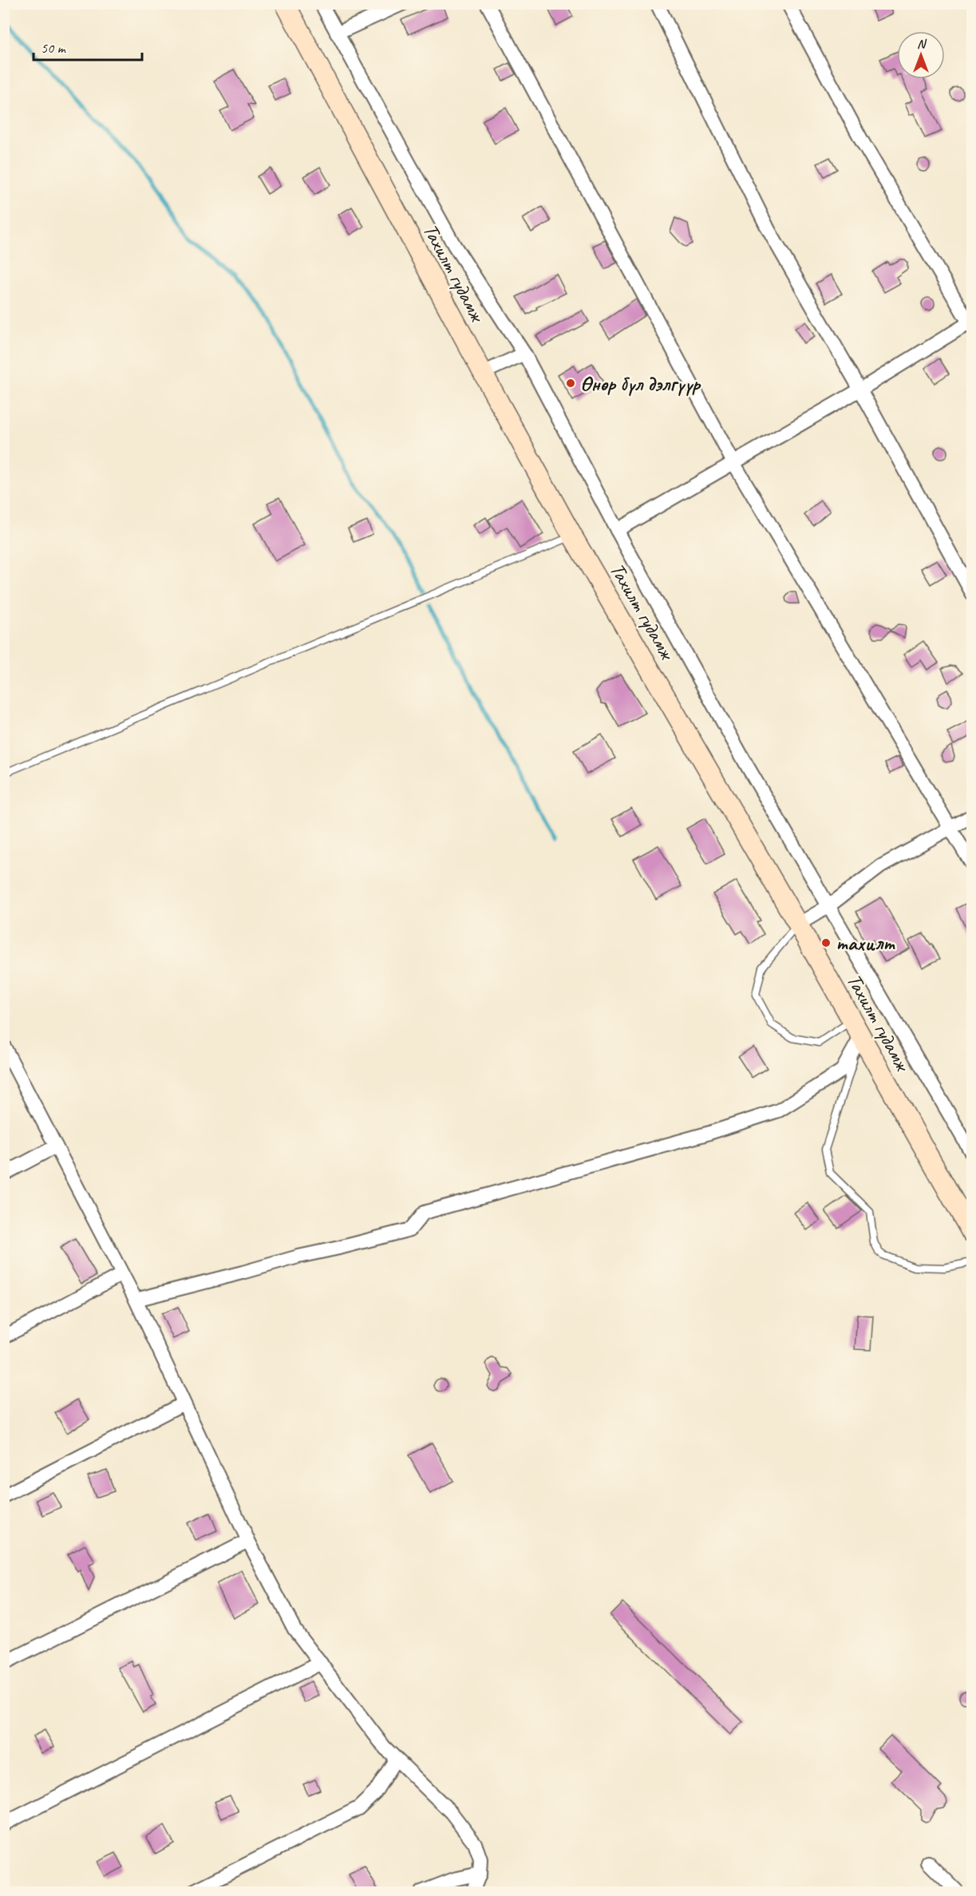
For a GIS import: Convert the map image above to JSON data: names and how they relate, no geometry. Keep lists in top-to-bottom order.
{
  "streets": {
    "main road": ["Тахилт гудамж"]
  },
  "places": ["Өнөр бүл дэлгүүр", "тахилт"],
  "scale_bar": "50 m",
  "north": "top"
}
